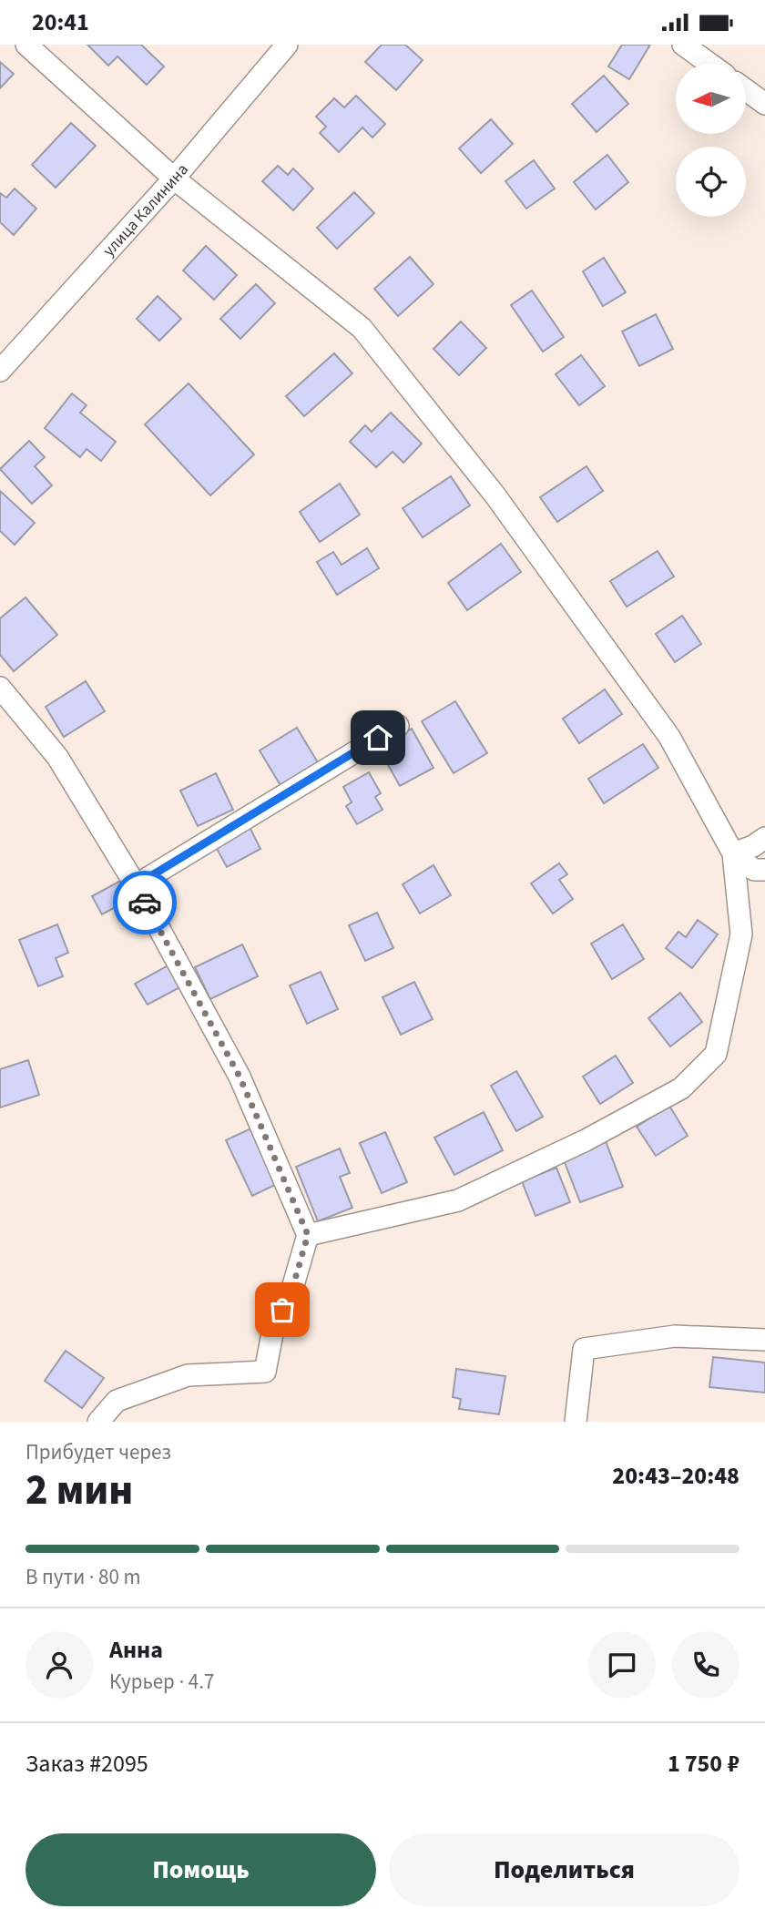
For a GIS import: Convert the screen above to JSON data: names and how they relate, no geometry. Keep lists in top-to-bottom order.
{
  "streets": {
    "street": ["улица Калинина"]
  },
  "north": "left",
  "page": {
    "status": "20:41",
    "heading": ["2 мин", "Прибудет через", "20:43–20:48"],
    "panel": [
      "Анна",
      "Курьер · 4.7",
      "Заказ #2095",
      "1 750 ₽"
    ],
    "bar": "В пути · 80 m",
    "buttons": ["Помощь", "Поделиться"]
  }
}
